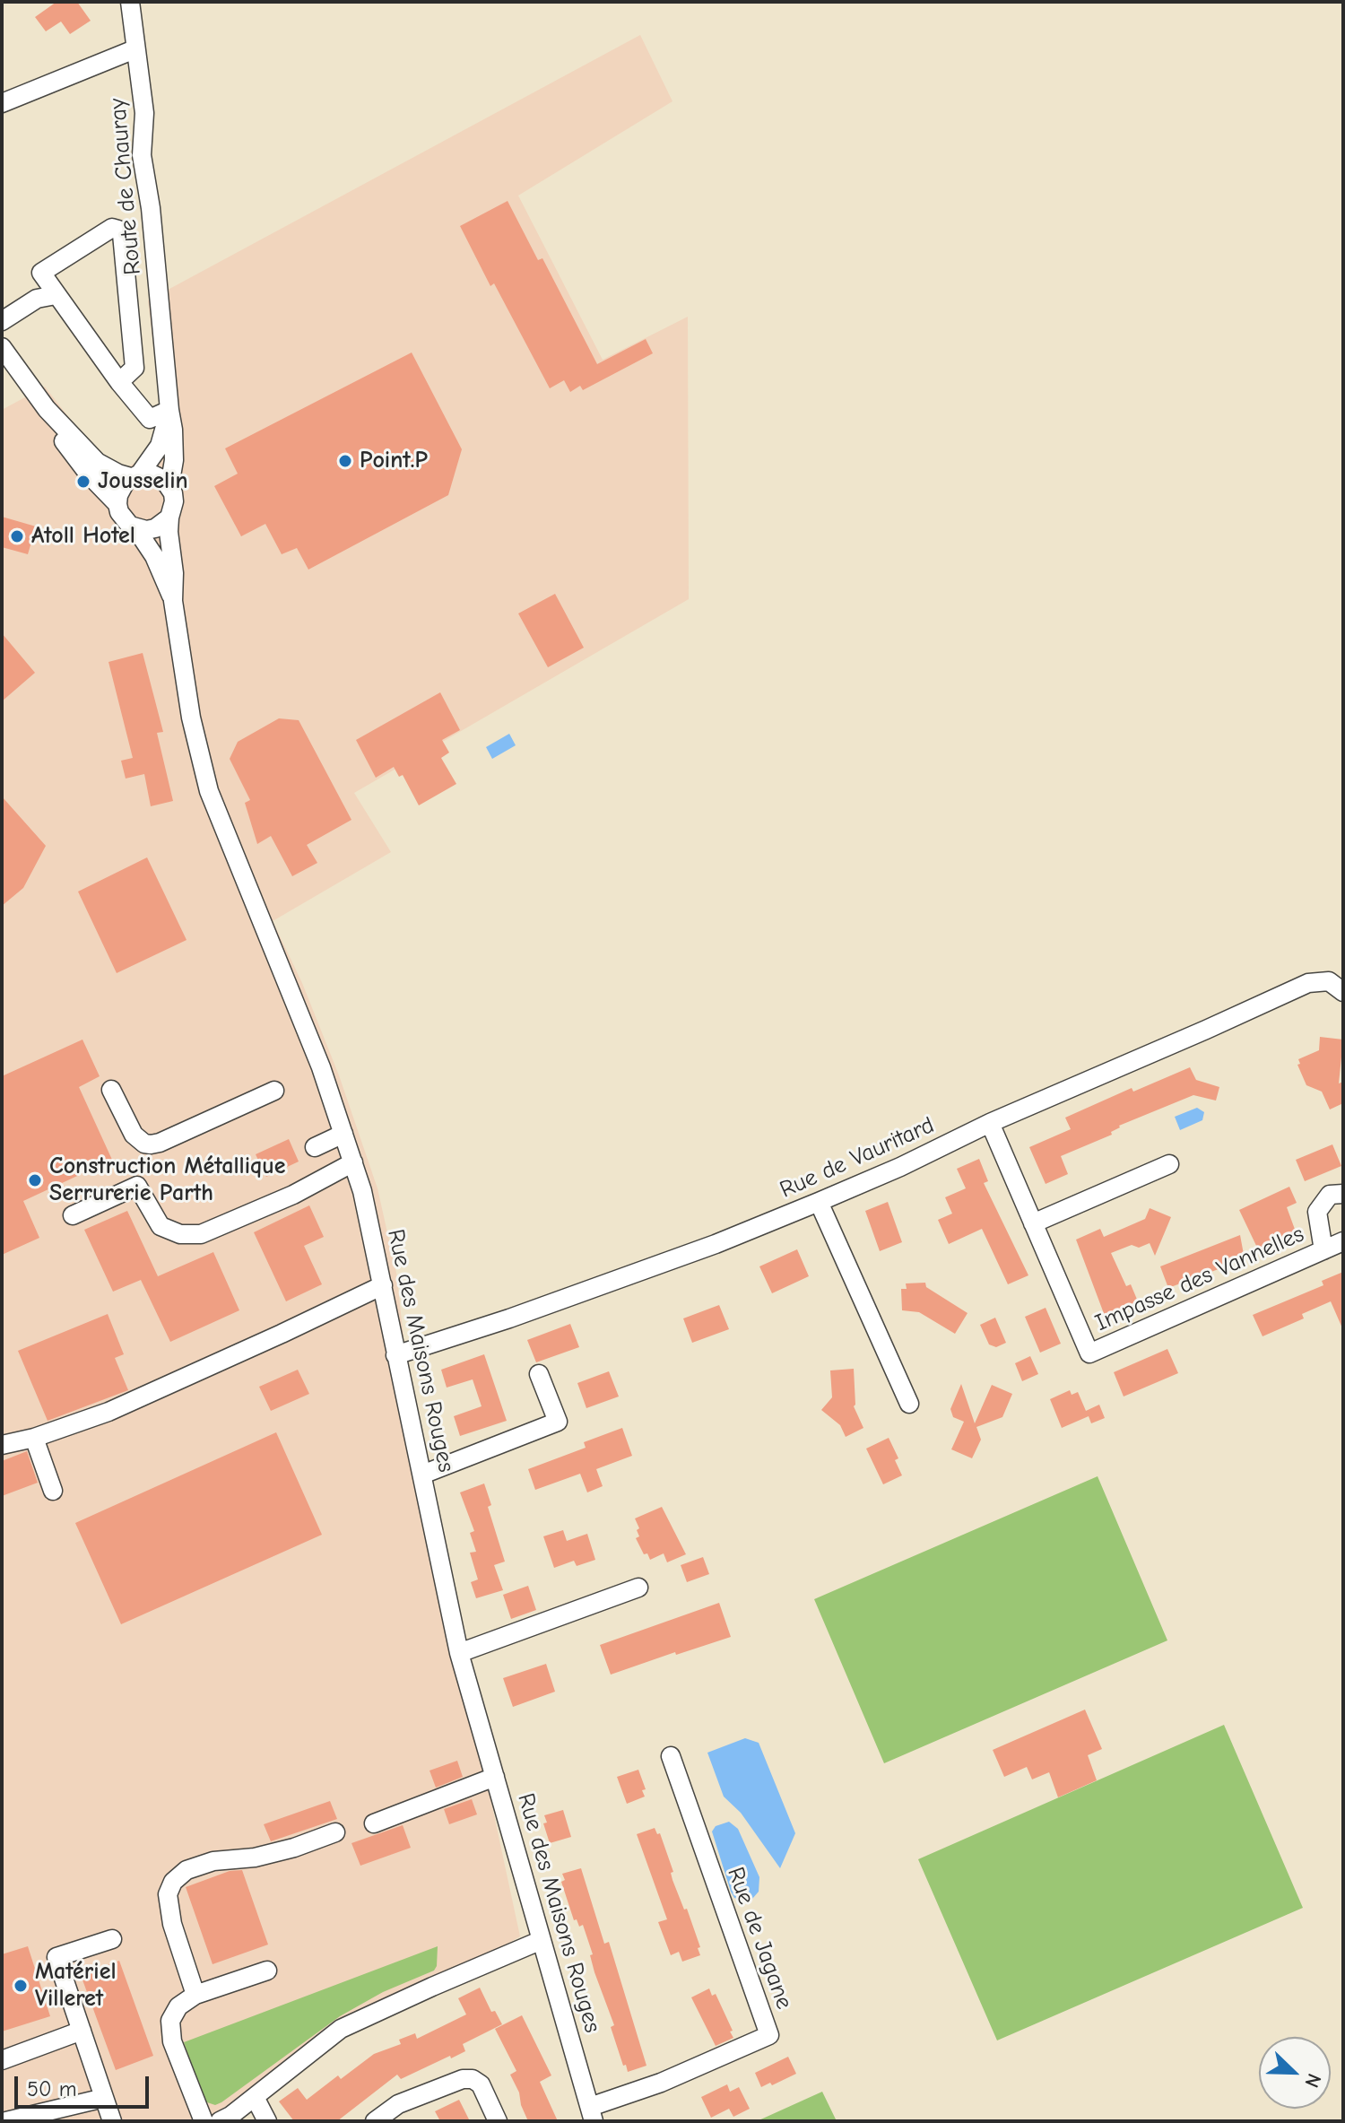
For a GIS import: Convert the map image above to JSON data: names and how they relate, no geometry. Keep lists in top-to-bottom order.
{
  "streets": {
    "street": [
      "Route de Chauray",
      "Rue de Vauritard",
      "Impasse des Vannelles",
      "Rue des Maisons Rouges",
      "Rue de Jagane"
    ]
  },
  "crossings": [
    ["Route de Chauray", "Rue des Maisons Rouges"],
    ["Rue de Vauritard", "Impasse des Vannelles"],
    ["Rue de Vauritard", "Rue des Maisons Rouges"],
    ["Rue des Maisons Rouges", "Rue de Jagane"]
  ],
  "places": [
    "Point.P",
    "Jousselin",
    "Atoll Hotel",
    "Construction Métallique Serrurerie Parth",
    "Matériel Villeret"
  ],
  "scale_bar": "50 m",
  "north": "bottom right"
}
